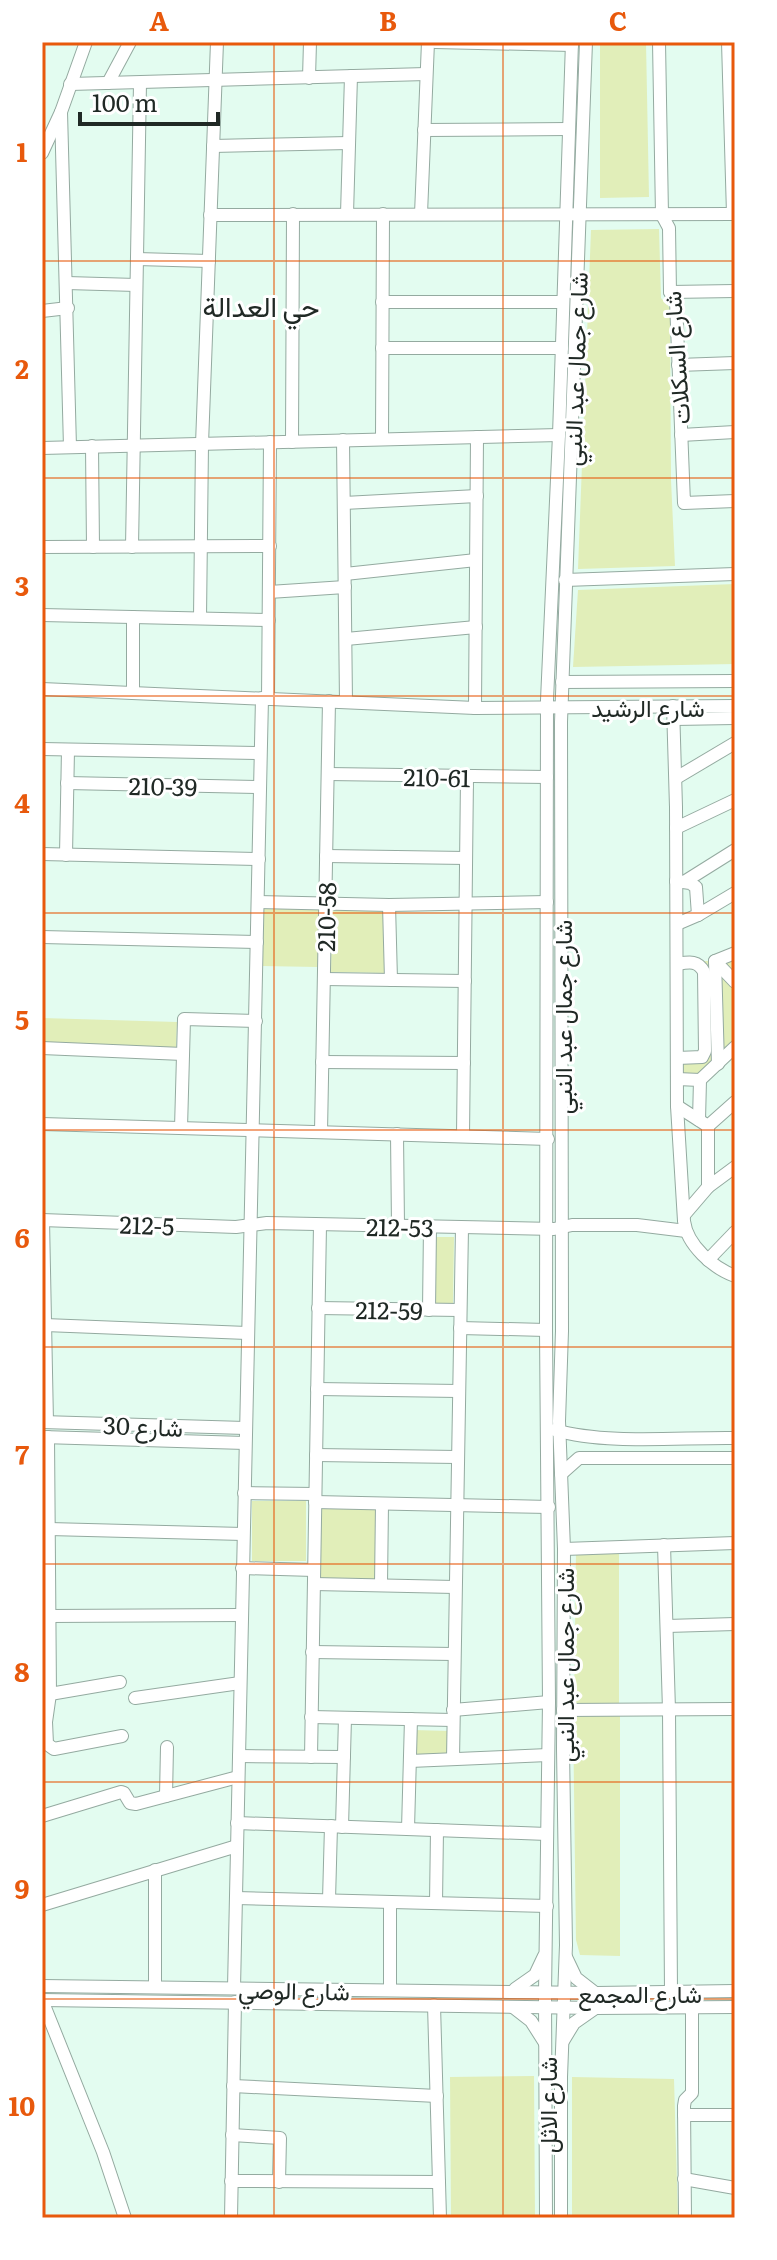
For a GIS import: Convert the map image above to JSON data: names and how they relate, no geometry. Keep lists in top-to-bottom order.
{
  "streets": {
    "street": [
      "شارع السكلات",
      "شارع جمال عبد النبي",
      "شارع الرشيد",
      "210-61",
      "210-39",
      "210-58",
      "212-5",
      "212-53",
      "212-59",
      "شارع 30",
      "شارع الوصي",
      "شارع المجمع",
      "شارع الاثل"
    ]
  },
  "crossings": [
    ["شارع جمال عبد النبي", "شارع الرشيد"],
    ["شارع جمال عبد النبي", "210-61"],
    ["شارع جمال عبد النبي", "212-53"],
    ["شارع جمال عبد النبي", "شارع الوصي"],
    ["شارع جمال عبد النبي", "شارع المجمع"],
    ["شارع جمال عبد النبي", "شارع الاثل"],
    ["شارع الرشيد", "210-58"],
    ["210-61", "210-58"],
    ["212-5", "212-53"],
    ["شارع الوصي", "شارع المجمع"],
    ["شارع الوصي", "شارع الاثل"],
    ["شارع المجمع", "شارع الاثل"]
  ],
  "districts": ["حي العدالة"],
  "scale_bar": "100 m",
  "grid": {
    "columns": ["A", "B", "C"],
    "rows": [
      "1",
      "2",
      "3",
      "4",
      "5",
      "6",
      "7",
      "8",
      "9",
      "10"
    ]
  }
}
